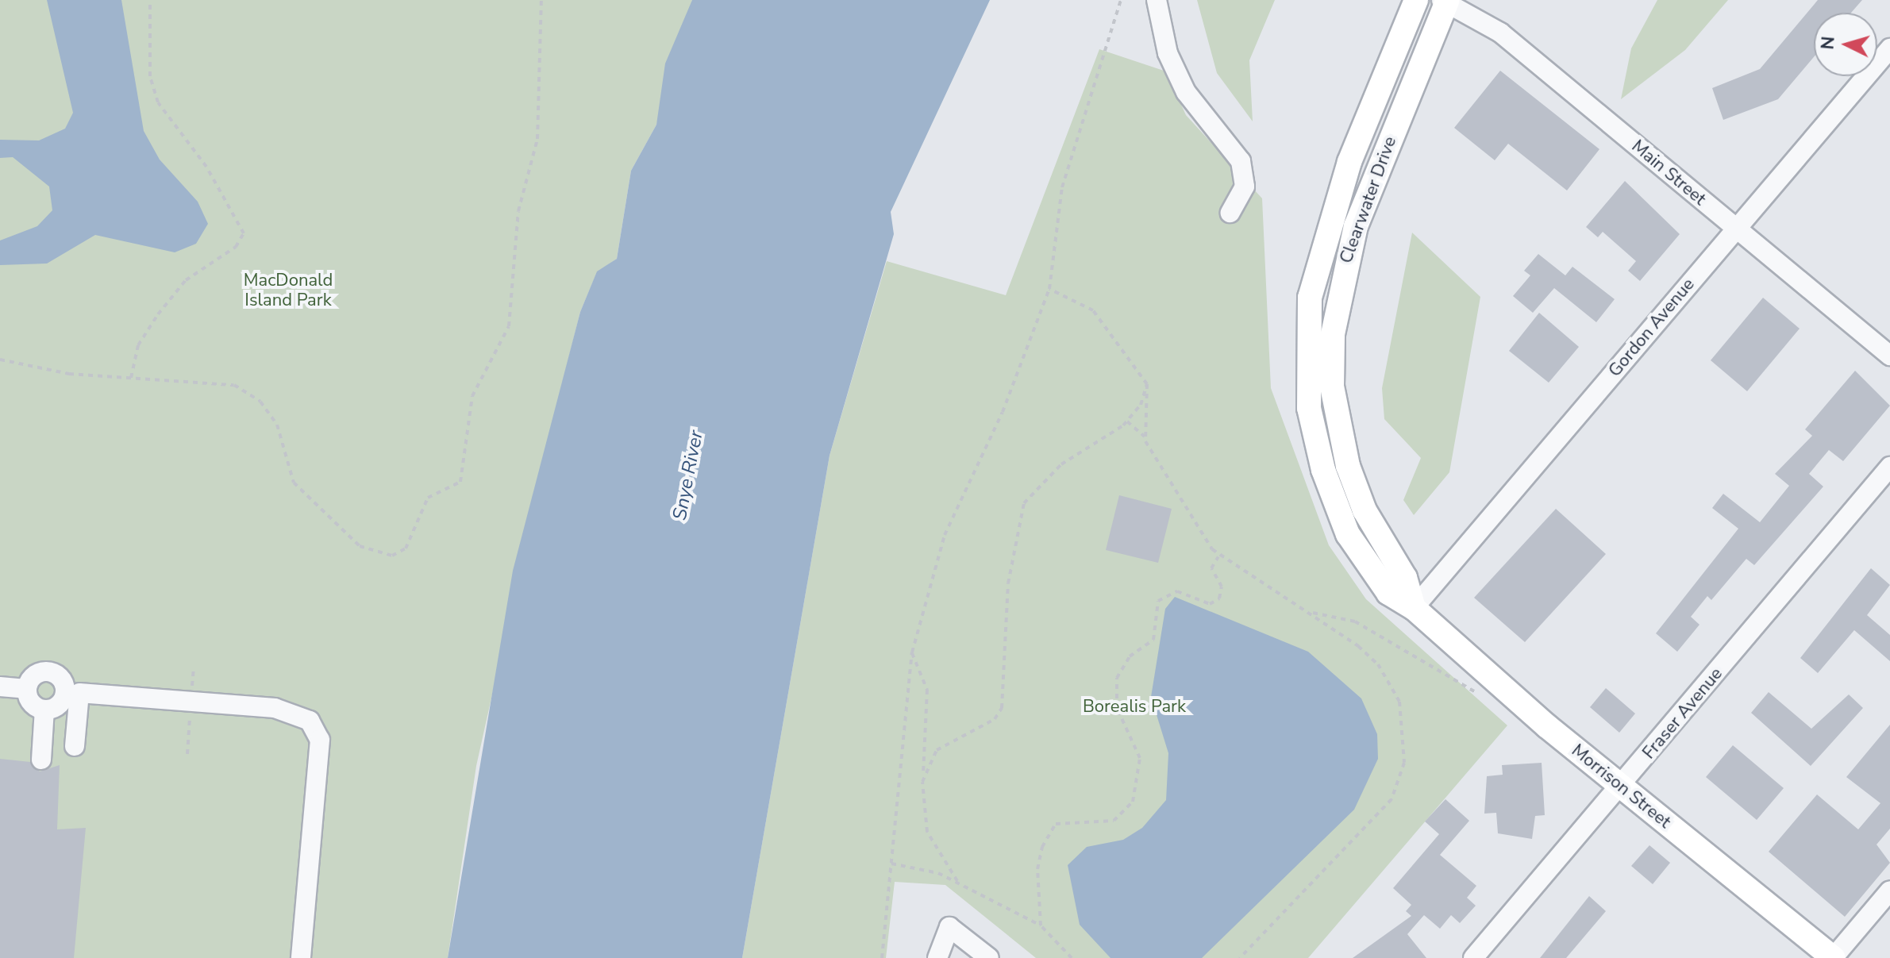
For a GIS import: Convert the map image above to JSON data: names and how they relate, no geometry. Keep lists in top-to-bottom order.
{
  "streets": {
    "main road": ["Clearwater Drive", "Morrison Street"],
    "street": ["Main Street", "Gordon Avenue", "Fraser Avenue"]
  },
  "crossings": [
    ["Main Street", "Clearwater Drive"],
    ["Main Street", "Gordon Avenue"],
    ["Clearwater Drive", "Gordon Avenue"],
    ["Clearwater Drive", "Morrison Street"],
    ["Gordon Avenue", "Morrison Street"],
    ["Fraser Avenue", "Morrison Street"]
  ],
  "water": ["Snye River"],
  "parks": ["MacDonald Island Park", "Borealis Park"],
  "north": "left"
}
